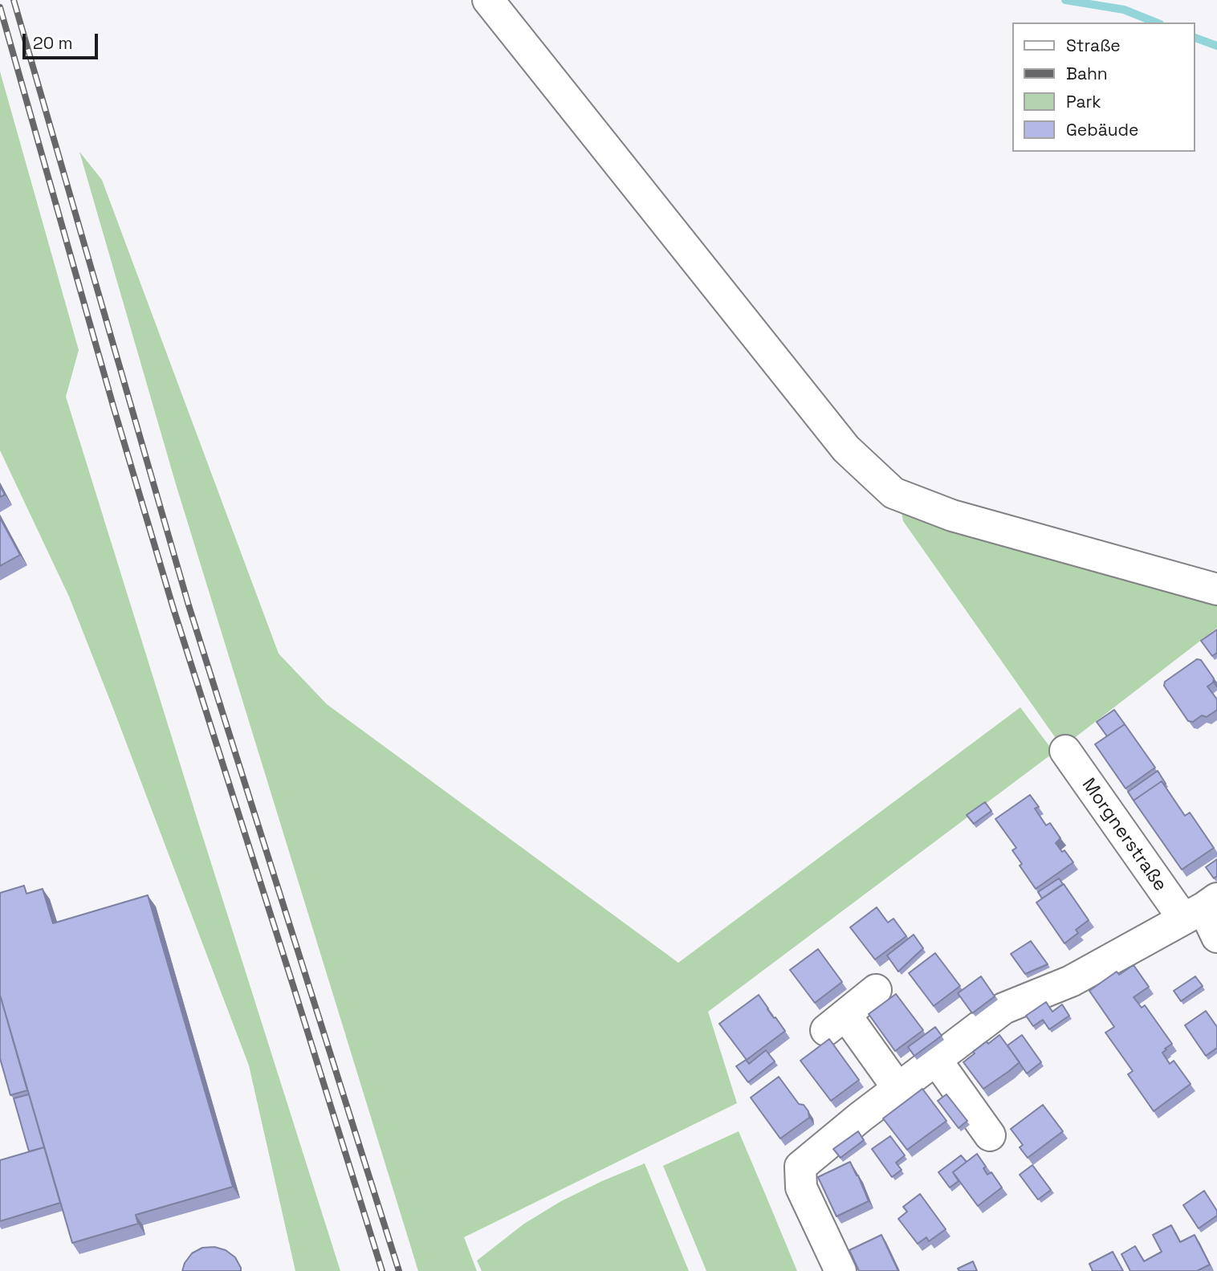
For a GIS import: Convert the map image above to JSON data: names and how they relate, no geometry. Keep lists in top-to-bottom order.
{
  "streets": {
    "street": ["Morgnerstraße"]
  },
  "legend": [
    "Straße",
    "Bahn",
    "Park",
    "Gebäude"
  ],
  "scale_bar": "20 m"
}
